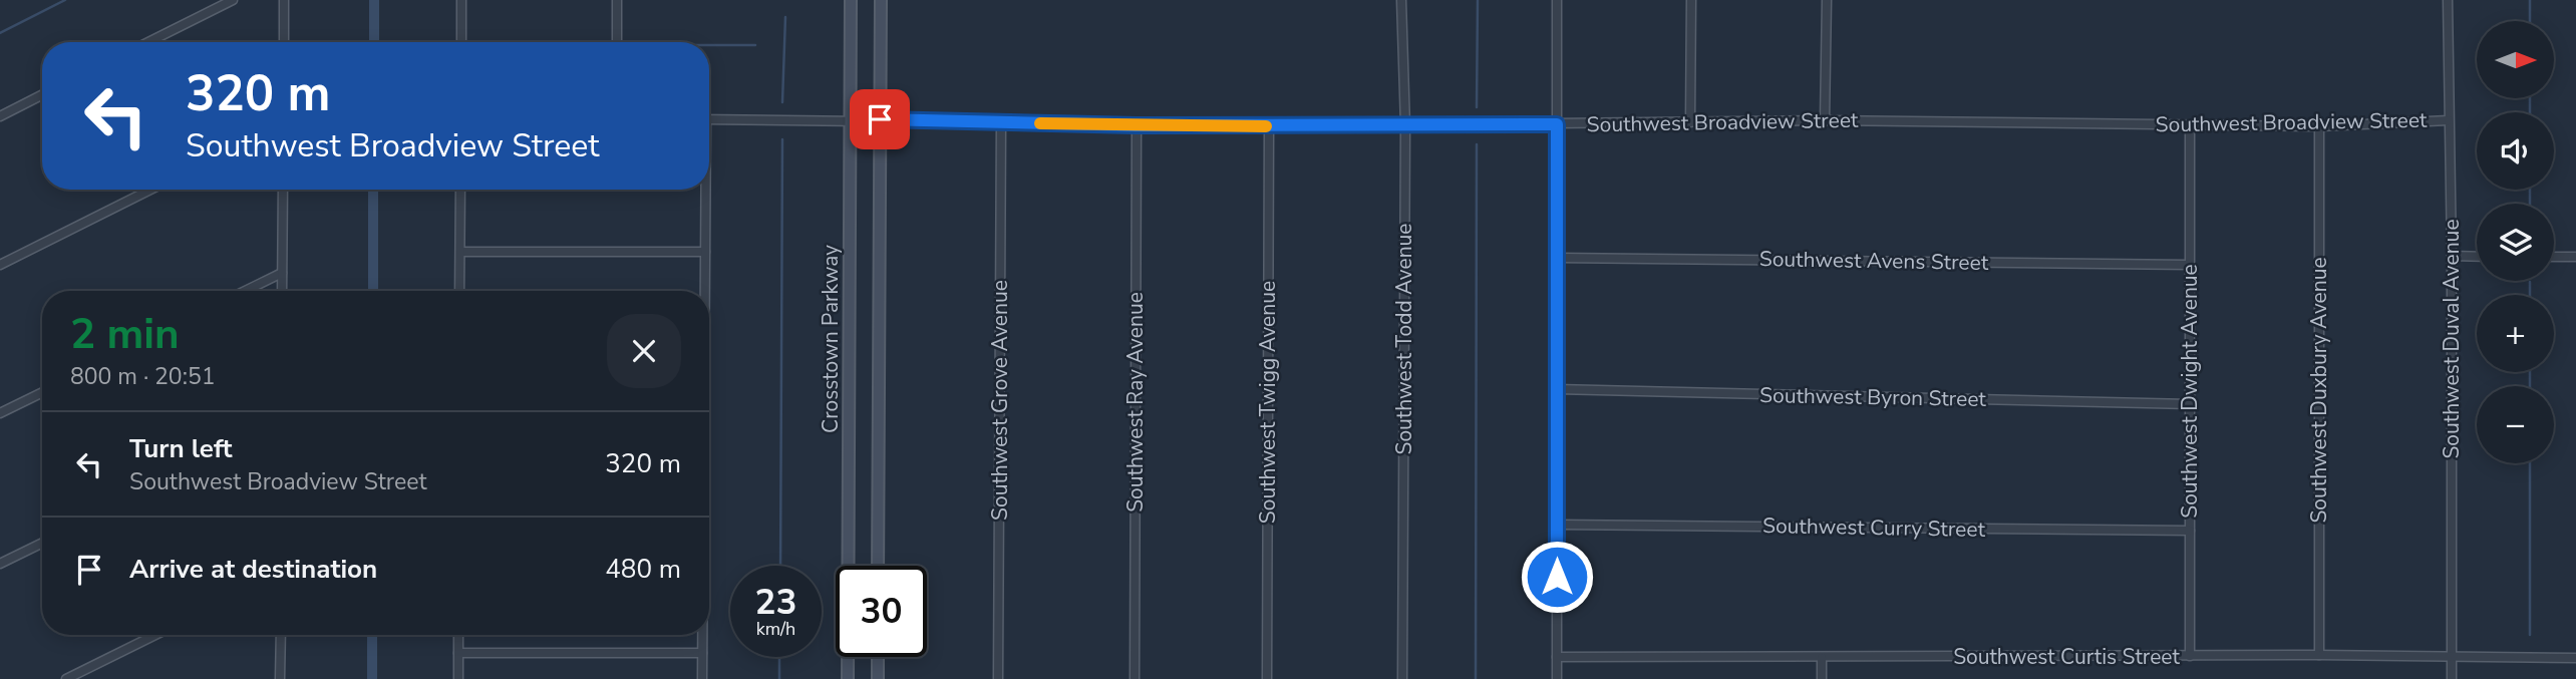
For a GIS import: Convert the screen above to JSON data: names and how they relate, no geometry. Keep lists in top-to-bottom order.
{
  "streets": {
    "main road": ["Crosstown Parkway"],
    "street": [
      "Southwest Broadview Street",
      "Southwest Avens Street",
      "Southwest Todd Avenue",
      "Southwest Duval Avenue",
      "Southwest Duxbury Avenue",
      "Southwest Dwight Avenue",
      "Southwest Byron Street",
      "Southwest Grove Avenue",
      "Southwest Ray Avenue",
      "Southwest Twigg Avenue",
      "Southwest Curry Street",
      "Southwest Curtis Street"
    ]
  },
  "crossings": [
    ["Southwest Broadview Street", "Crosstown Parkway"],
    ["Southwest Broadview Street", "Southwest Todd Avenue"],
    ["Southwest Broadview Street", "Southwest Duval Avenue"],
    ["Southwest Broadview Street", "Southwest Duxbury Avenue"],
    ["Southwest Broadview Street", "Southwest Dwight Avenue"],
    ["Southwest Broadview Street", "Southwest Grove Avenue"],
    ["Southwest Broadview Street", "Southwest Ray Avenue"],
    ["Southwest Broadview Street", "Southwest Twigg Avenue"],
    ["Southwest Avens Street", "Southwest Dwight Avenue"],
    ["Southwest Duval Avenue", "Southwest Curtis Street"],
    ["Southwest Duxbury Avenue", "Southwest Curtis Street"],
    ["Southwest Dwight Avenue", "Southwest Byron Street"],
    ["Southwest Dwight Avenue", "Southwest Curry Street"],
    ["Southwest Dwight Avenue", "Southwest Curtis Street"]
  ],
  "north": "right",
  "page": {
    "map_buttons": ["+", "−"],
    "turn": ["320 m", "Southwest Broadview Street"],
    "heading": ["2 min", "800 m · 20:51"],
    "list": [
      {
        "name": "Turn left",
        "note": "Southwest Broadview Street",
        "value": "320 m"
      },
      {
        "name": "Arrive at destination",
        "value": "480 m"
      }
    ],
    "speed": "23 km/h",
    "limit": "30"
  }
}
